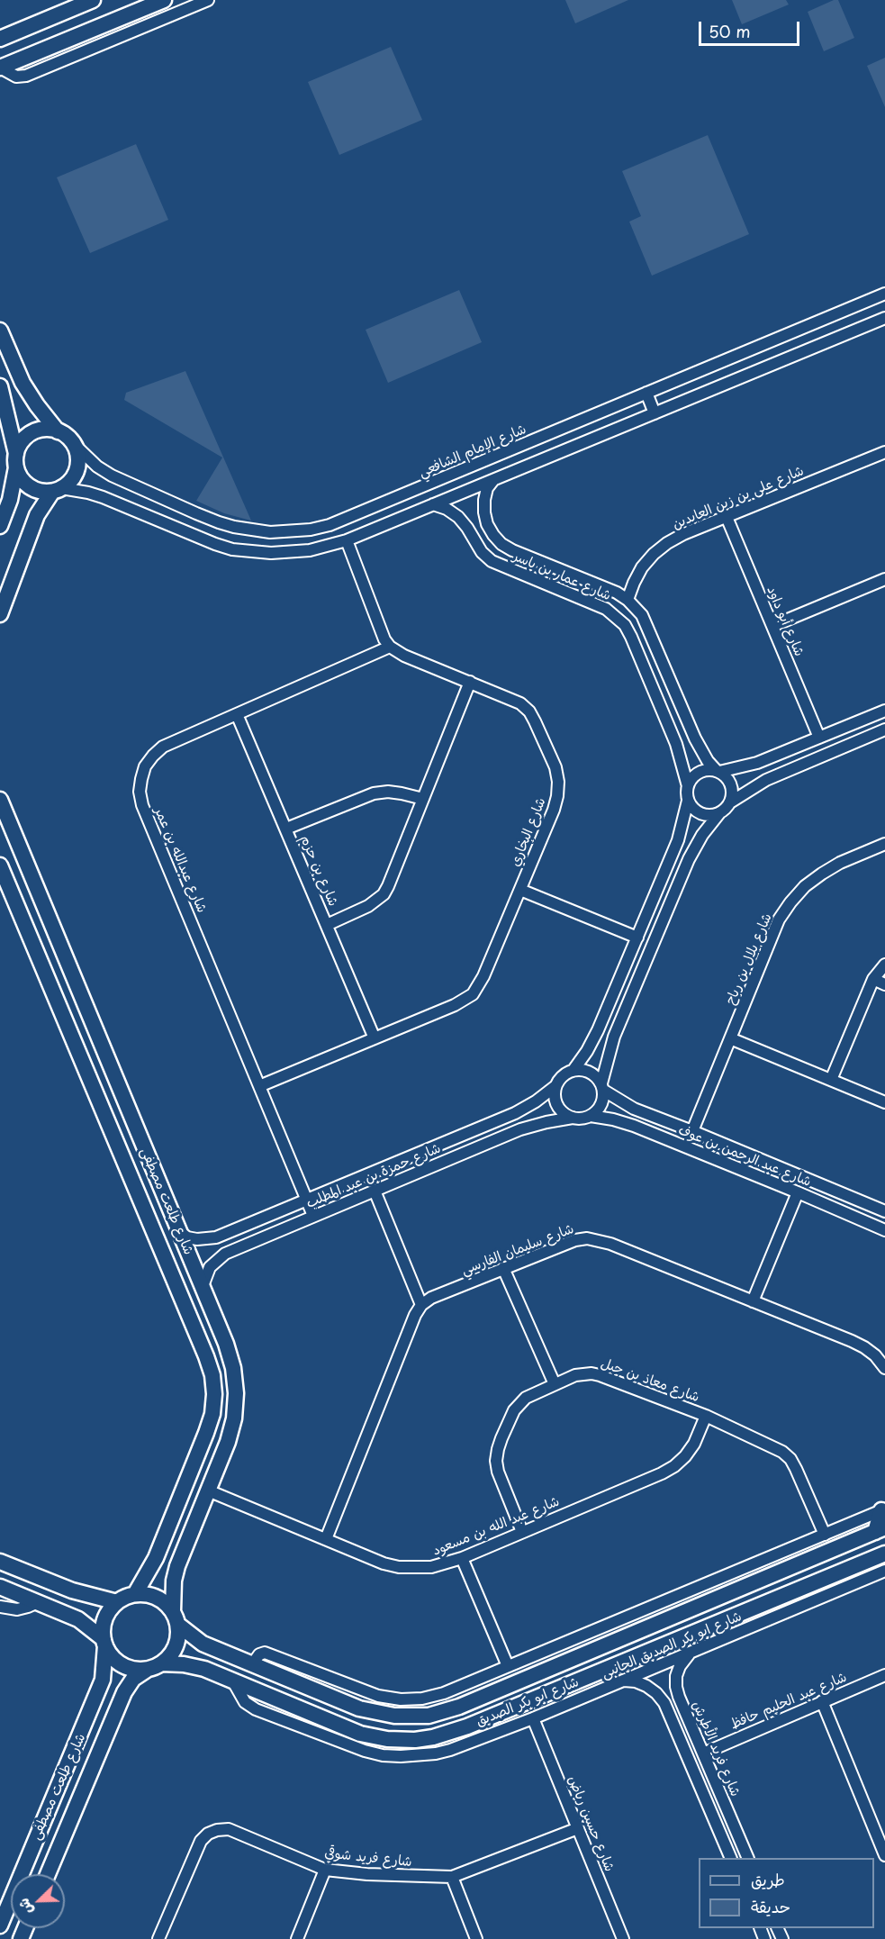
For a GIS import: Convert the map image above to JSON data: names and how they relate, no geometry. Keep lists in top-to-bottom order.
{
  "streets": {
    "street": [
      "شارع الإمام الشافعي",
      "شارع على بن زين العابدين",
      "شارع عمار بن ياسر",
      "شارع أبو داود",
      "شارع البخاري",
      "شارع عبدالله بن عمر",
      "شارع بن حزم",
      "شارع بلال بن رباح",
      "شارع عبد الرحمن بن عوف",
      "شارع حمزة بن عبد المطلب",
      "شارع طلعت مصطفى",
      "شارع سليمان الفارسي",
      "شارع معاذ بن جبل",
      "شارع عبد الله بن مسعود",
      "شارع ابو بكر الصديق الجانبى",
      "شارع عبد الحليم حافظ",
      "شارع ابو بكر الصديق",
      "شارع فريد الأطرش",
      "شارع حسين رياض",
      "شارع فريد شوقي"
    ]
  },
  "crossings": [
    ["شارع على بن زين العابدين", "شارع عمار بن ياسر"],
    ["شارع على بن زين العابدين", "شارع أبو داود"],
    ["شارع البخاري", "شارع عبدالله بن عمر"],
    ["شارع البخاري", "شارع بن حزم"],
    ["شارع عبدالله بن عمر", "شارع بن حزم"],
    ["شارع عبدالله بن عمر", "شارع حمزة بن عبد المطلب"],
    ["شارع بلال بن رباح", "شارع عبد الرحمن بن عوف"],
    ["شارع عبد الرحمن بن عوف", "شارع حمزة بن عبد المطلب"],
    ["شارع حمزة بن عبد المطلب", "شارع طلعت مصطفى"],
    ["شارع طلعت مصطفى", "شارع عبد الله بن مسعود"],
    ["شارع طلعت مصطفى", "شارع ابو بكر الصديق"],
    ["شارع معاذ بن جبل", "شارع عبد الله بن مسعود"],
    ["شارع ابو بكر الصديق الجانبى", "شارع ابو بكر الصديق"],
    ["شارع ابو بكر الصديق الجانبى", "شارع فريد الأطرش"],
    ["شارع ابو بكر الصديق الجانبى", "شارع حسين رياض"],
    ["شارع عبد الحليم حافظ", "شارع فريد الأطرش"],
    ["شارع حسين رياض", "شارع فريد شوقي"]
  ],
  "legend": ["طريق", "حديقة"],
  "scale_bar": "50 m",
  "north": "bottom left"
}
